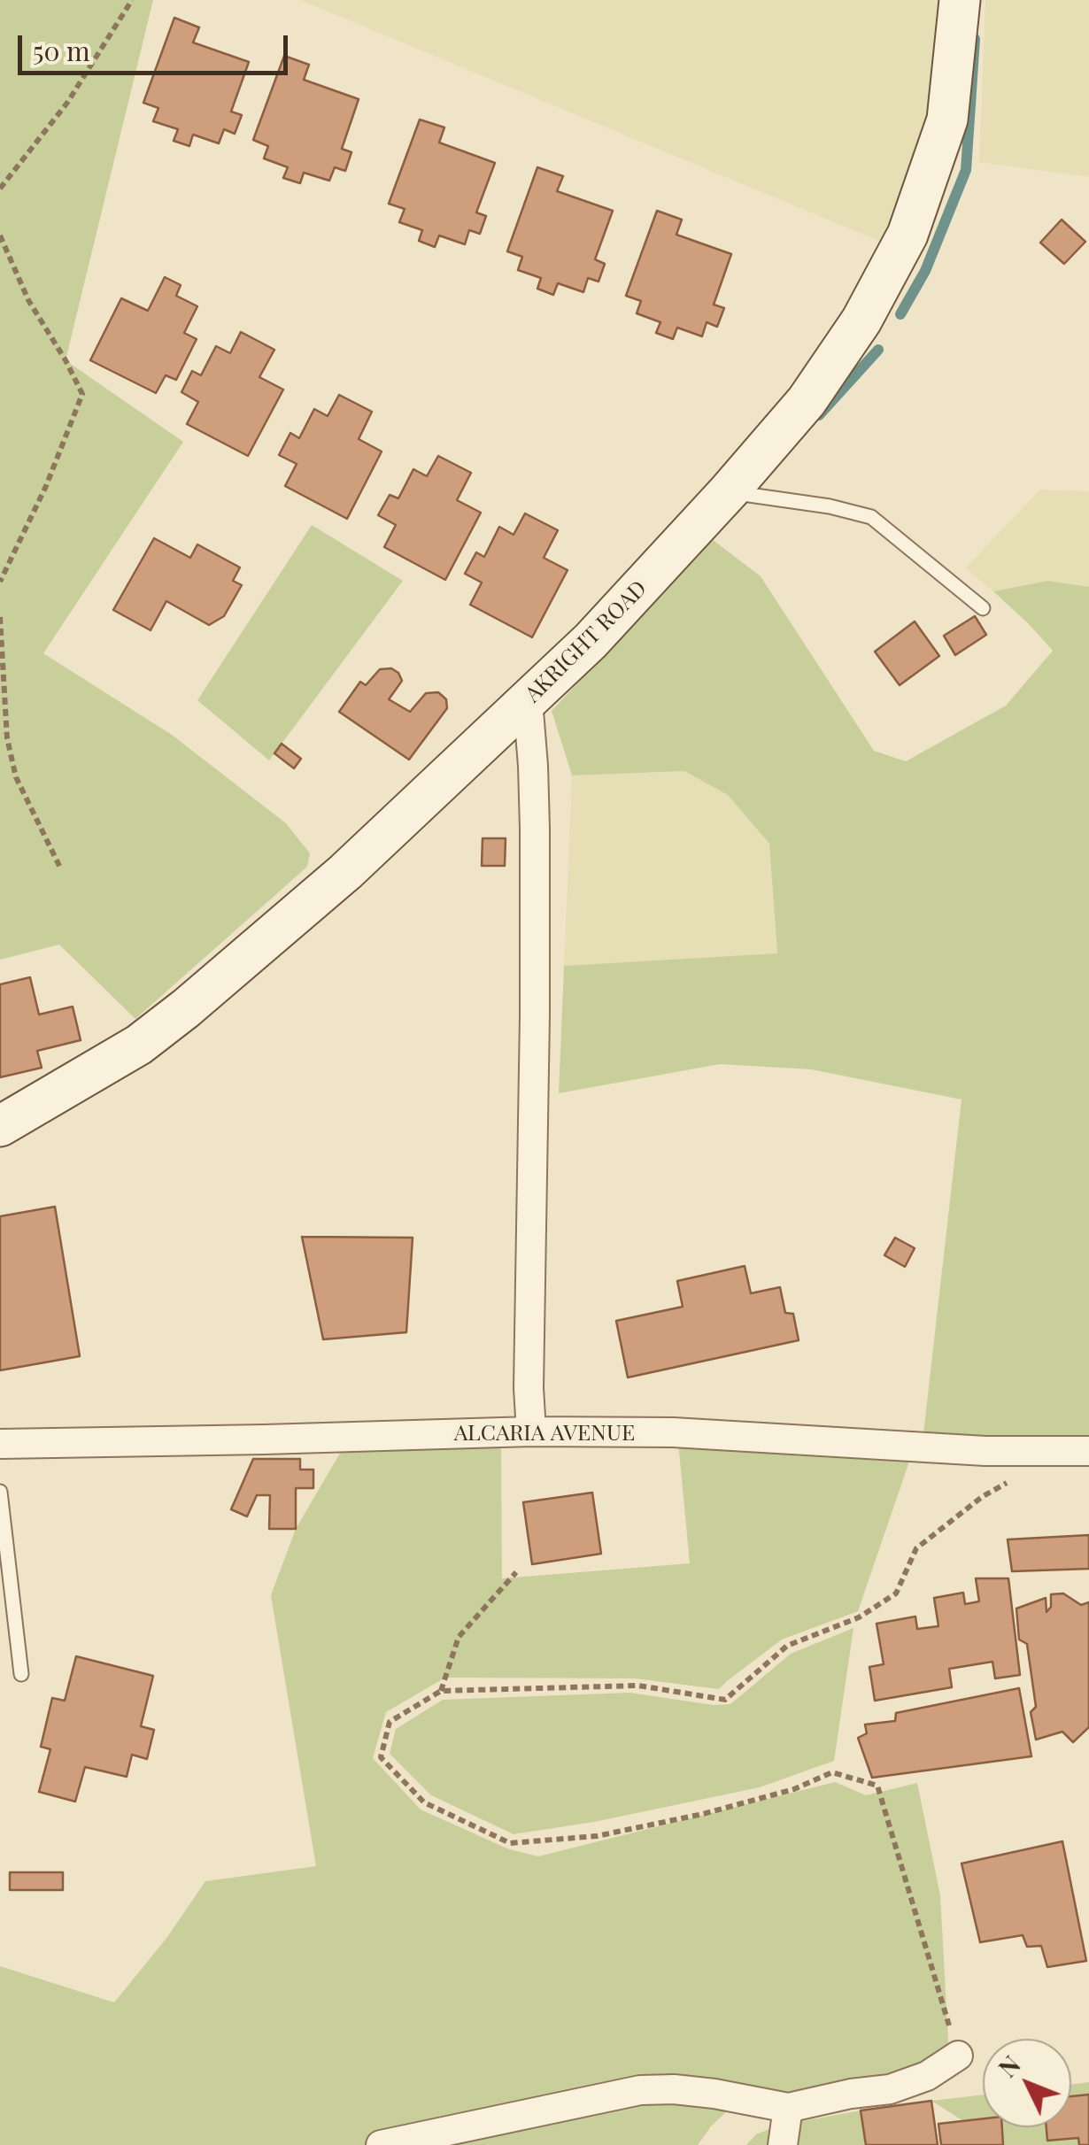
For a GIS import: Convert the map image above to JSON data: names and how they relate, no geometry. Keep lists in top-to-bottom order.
{
  "streets": {
    "street": ["AKRIGHT ROAD", "ALCARIA AVENUE"]
  },
  "scale_bar": "50 m",
  "north": "top left"
}
